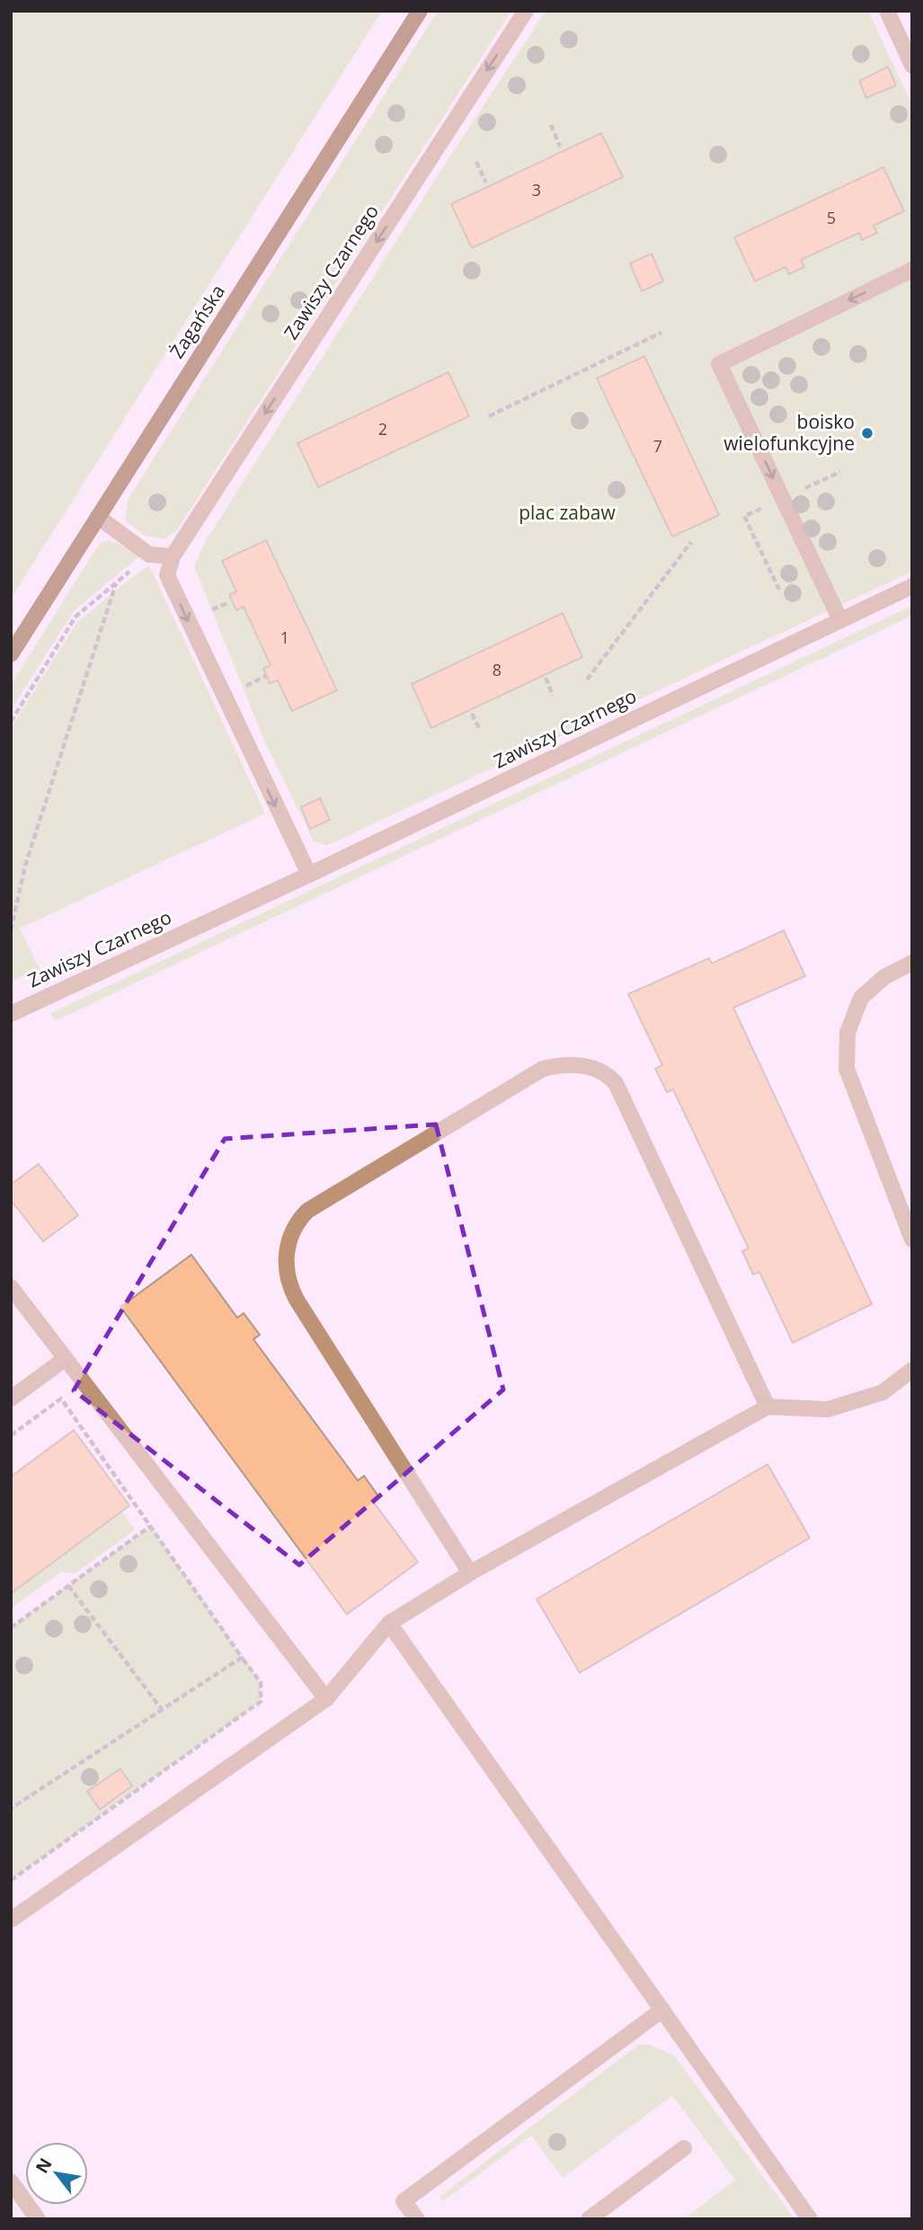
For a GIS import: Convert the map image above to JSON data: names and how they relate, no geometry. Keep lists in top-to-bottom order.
{
  "streets": {
    "main road": ["Żagańska"],
    "street": ["Zawiszy Czarnego"]
  },
  "one_way": ["Zawiszy Czarnego"],
  "parks": ["plac zabaw"],
  "places": ["boisko wielofunkcyjne"],
  "house_numbers": [
    "3",
    "5",
    "2",
    "7",
    "1",
    "8"
  ],
  "north": "top left"
}
